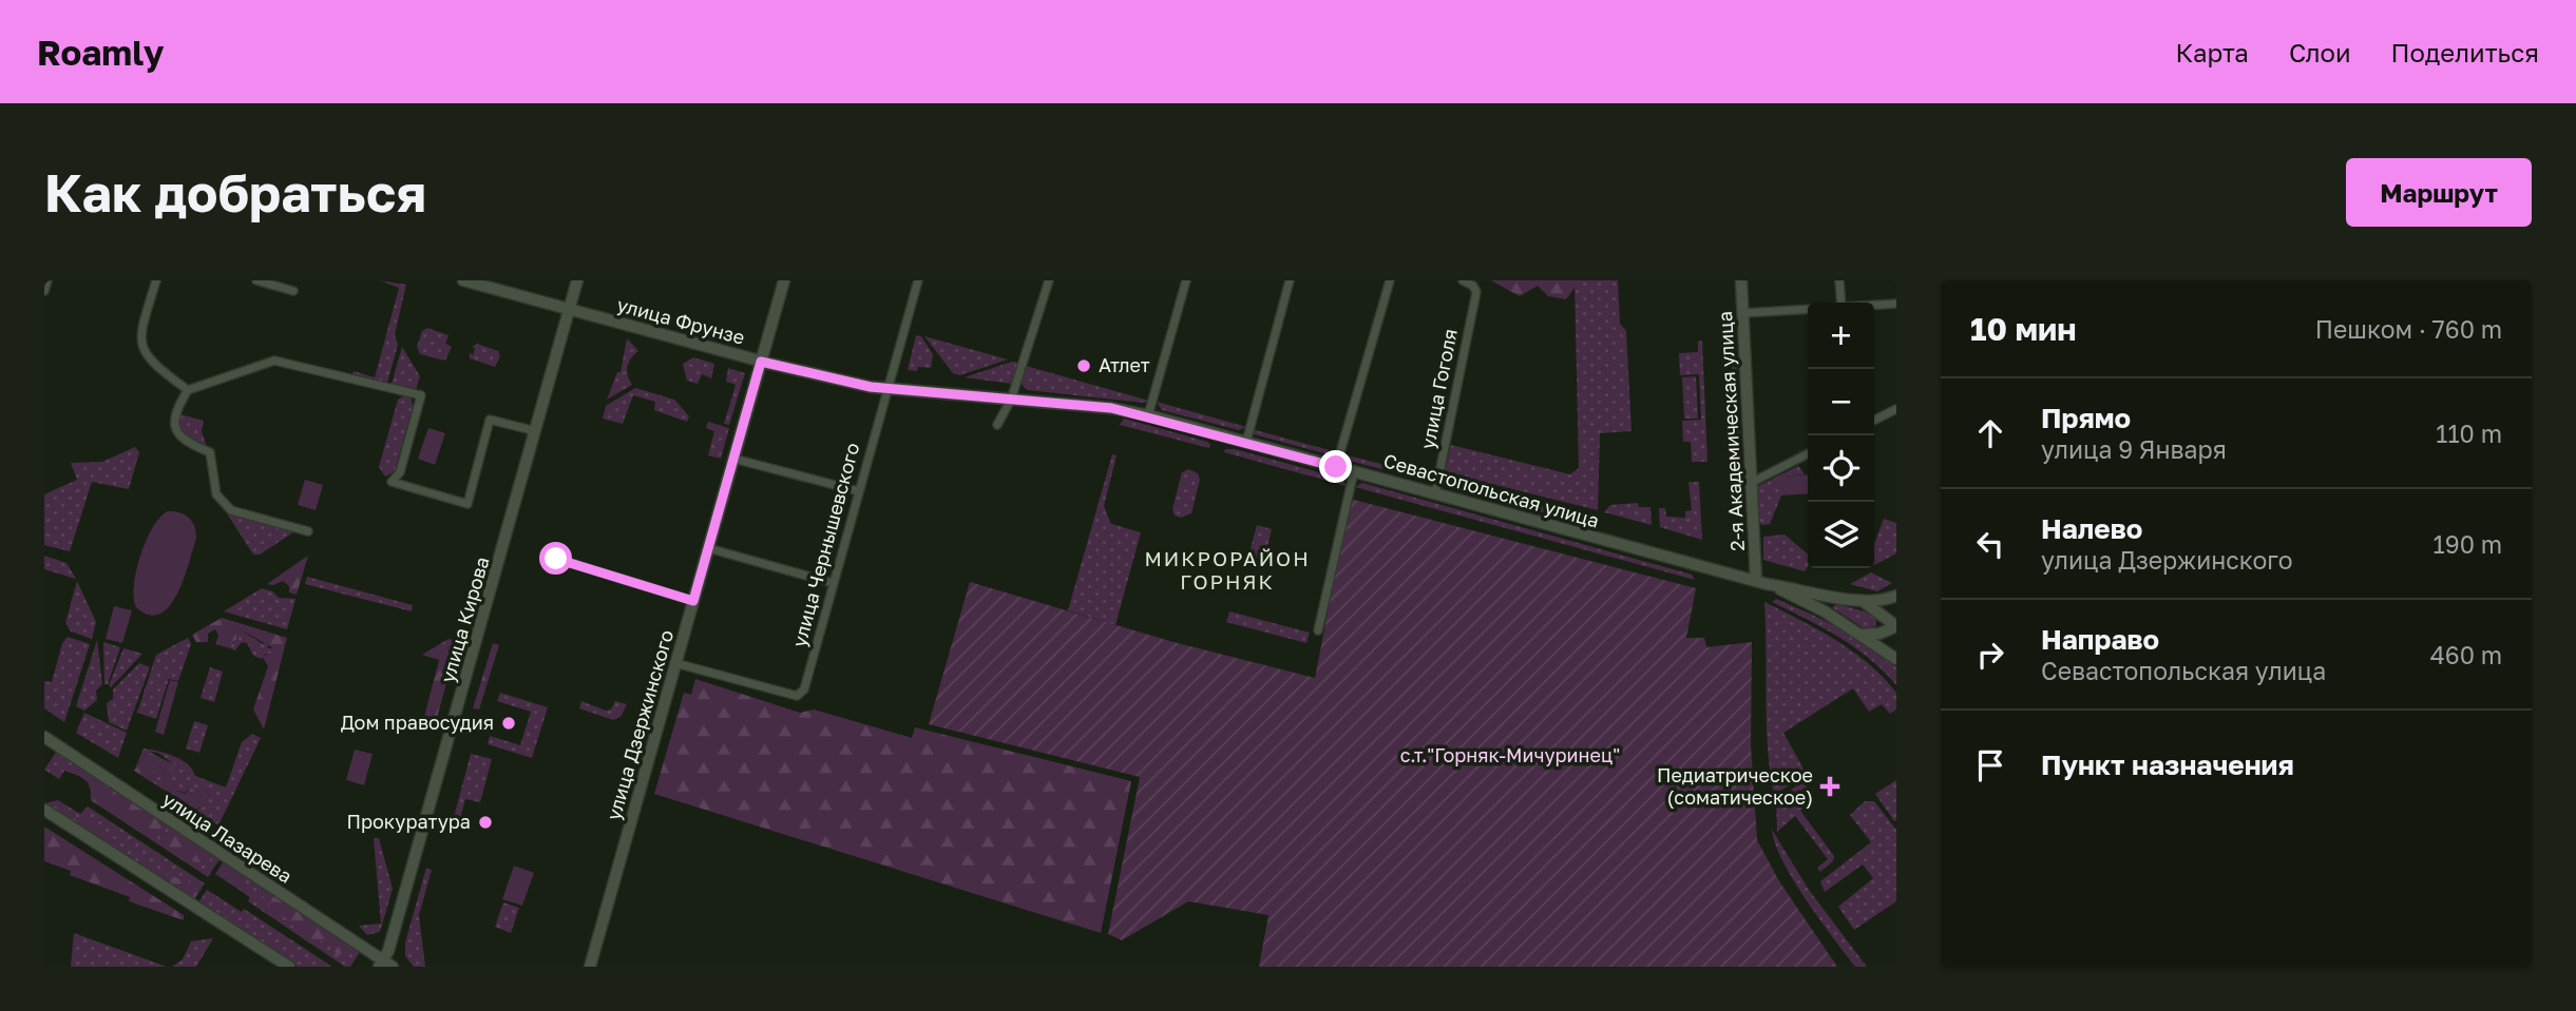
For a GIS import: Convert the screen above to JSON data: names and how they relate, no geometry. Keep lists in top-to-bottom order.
{
  "streets": {
    "main road": [
      "улица Фрунзе",
      "2-я Академическая улица",
      "Севастопольская улица",
      "улица Кирова",
      "улица Дзержинского",
      "улица Лазарева"
    ],
    "street": ["улица Гоголя", "улица Чернышевского"]
  },
  "crossings": [
    ["улица Фрунзе", "Севастопольская улица"],
    ["улица Фрунзе", "улица Кирова"],
    ["улица Фрунзе", "улица Дзержинского"],
    ["улица Гоголя", "Севастопольская улица"],
    ["2-я Академическая улица", "Севастопольская улица"],
    ["Севастопольская улица", "улица Чернышевского"],
    ["Севастопольская улица", "улица Дзержинского"],
    ["улица Чернышевского", "улица Дзержинского"],
    ["улица Кирова", "улица Лазарева"]
  ],
  "districts": ["МИКРОРАЙОН ГОРНЯК"],
  "parks": ["с.т.\"Горняк-Мичуринец\""],
  "places": {
    "other": ["Атлет", "Дом правосудия", "Прокуратура"],
    "health": ["Педиатрическое (соматическое)"]
  },
  "page": {
    "header": "Roamly",
    "nav": ["Карта", "Слои", "Поделиться"],
    "buttons": "Маршрут",
    "title": "Как добраться",
    "heading": ["10 мин", "Пешком · 760 m"],
    "map_buttons": ["+", "−"],
    "list": [
      ["Прямо", "улица 9 Января", "110 m"],
      ["Налево", "улица Дзержинского", "190 m"],
      ["Направо", "Севастопольская улица", "460 m"],
      "Пункт назначения"
    ]
  }
}
